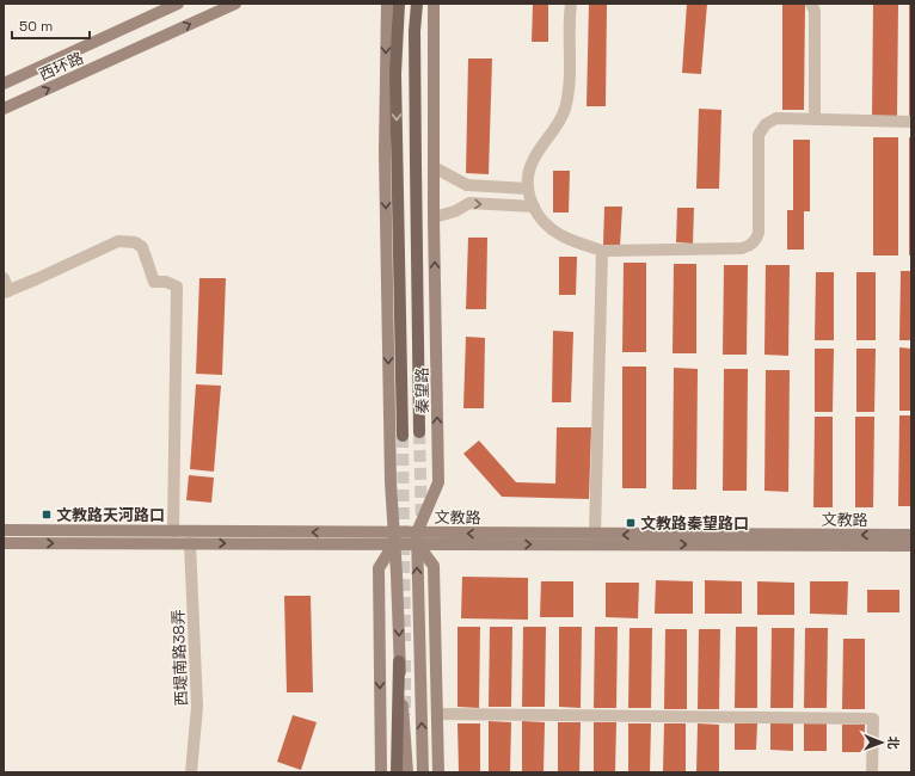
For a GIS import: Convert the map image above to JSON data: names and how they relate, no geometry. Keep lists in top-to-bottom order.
{
  "streets": {
    "main road": ["秦望路"],
    "street": ["西环路", "文教路", "西堤南路38弄"]
  },
  "crossings": [
    ["秦望路", "文教路"],
    ["文教路", "西堤南路38弄"]
  ],
  "places": {
    "transit": ["文教路天河路口", "文教路秦望路口"]
  },
  "scale_bar": "50 m",
  "north": "right"
}
